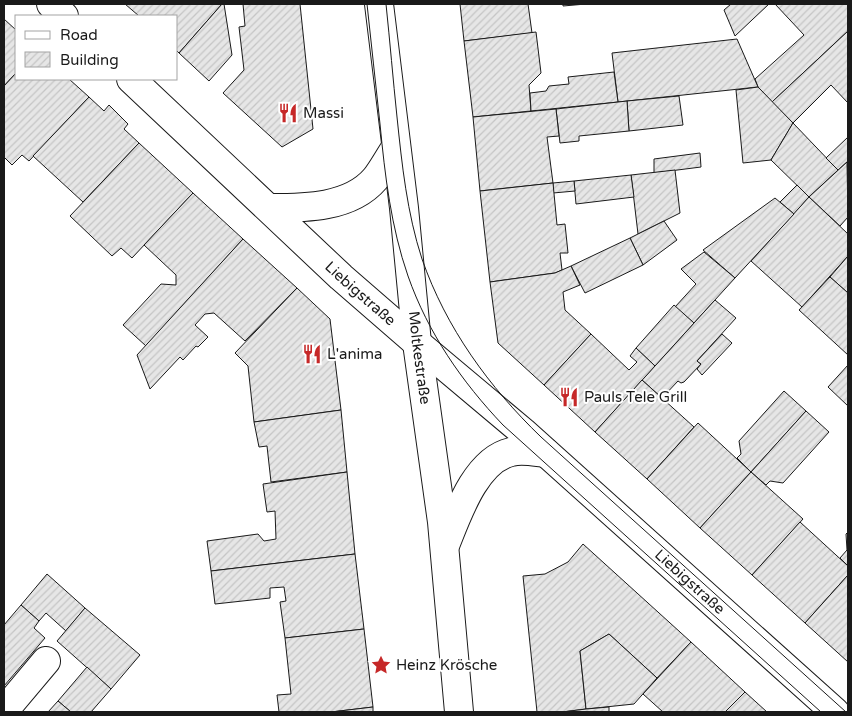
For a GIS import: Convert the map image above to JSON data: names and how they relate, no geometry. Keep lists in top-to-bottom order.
{
  "streets": {
    "street": ["Liebigstraße", "Moltkestraße"]
  },
  "crossings": [
    ["Liebigstraße", "Moltkestraße"]
  ],
  "places": {
    "restaurant": ["Massi", "L'anima", "Pauls Tele Grill"],
    "place": ["Heinz Krösche"]
  },
  "legend": ["Road", "Building"]
}
